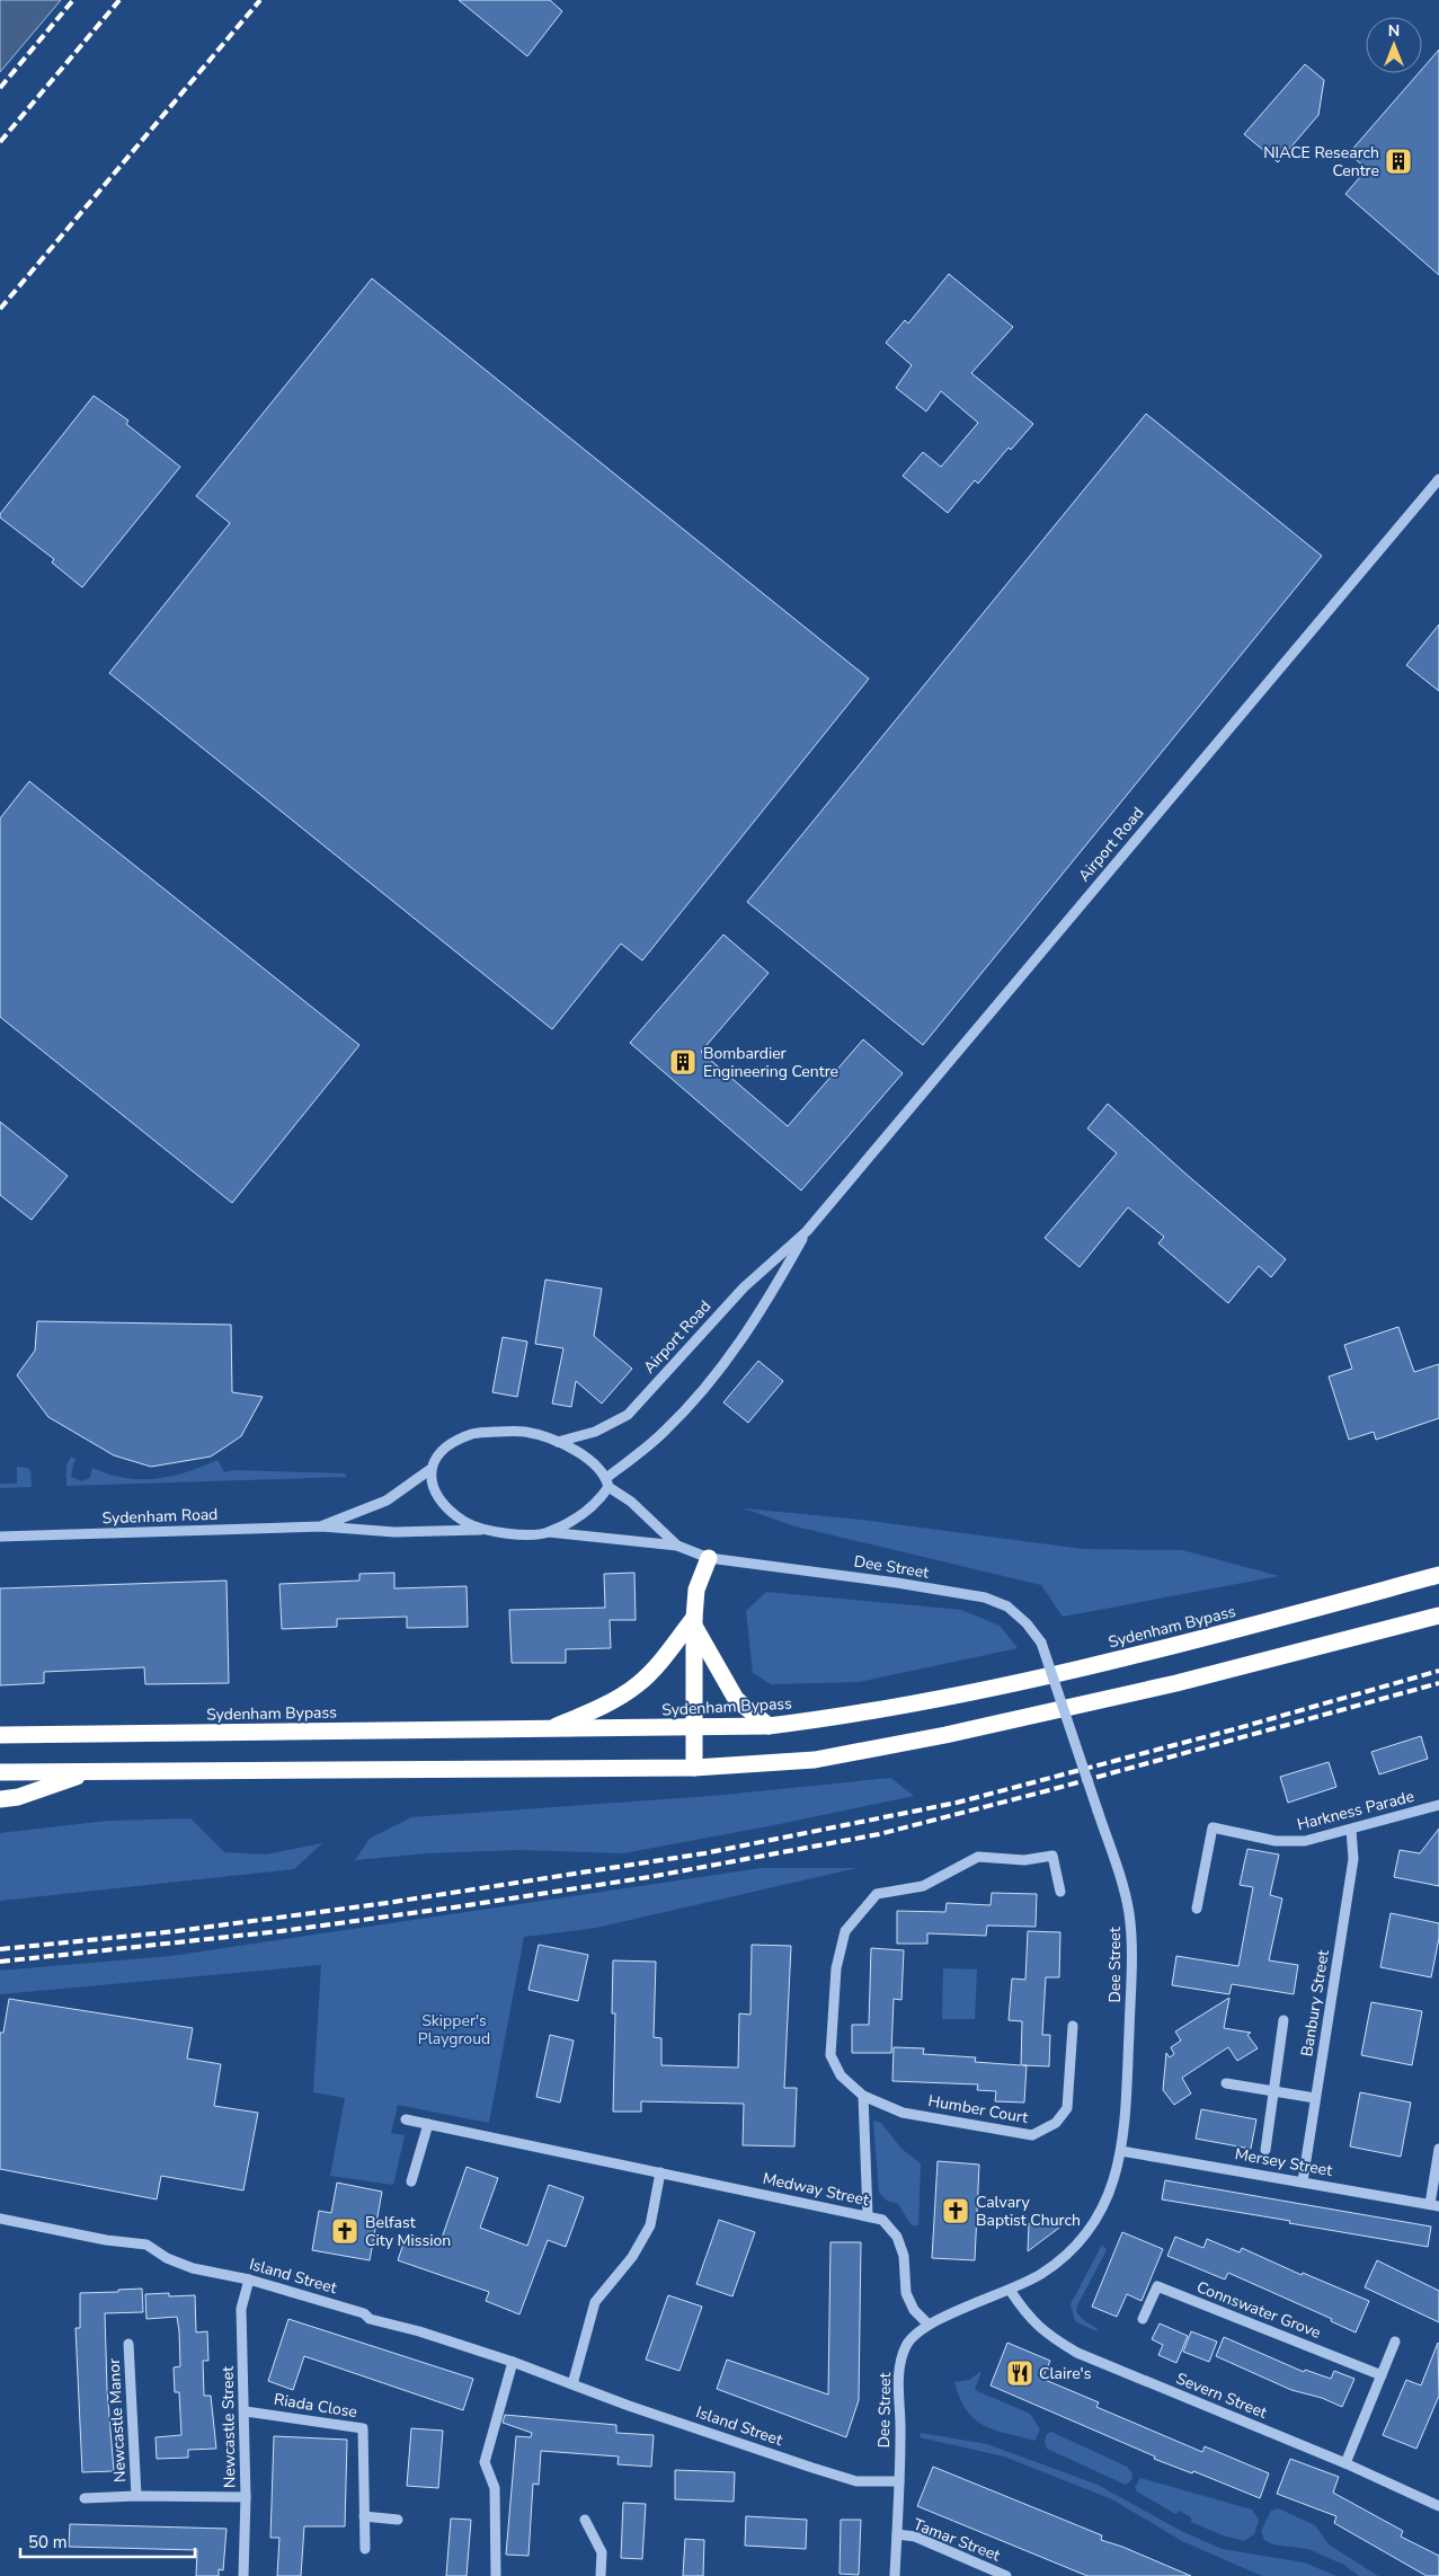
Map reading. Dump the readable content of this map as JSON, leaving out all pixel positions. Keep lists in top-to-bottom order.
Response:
{
  "streets": {
    "highway": ["Sydenham Bypass"],
    "street": [
      "Airport Road",
      "Sydenham Road",
      "Dee Street",
      "Harkness Parade",
      "Banbury Street",
      "Humber Court",
      "Mersey Street",
      "Medway Street",
      "Island Street",
      "Connswater Grove",
      "Severn Street",
      "Riada Close",
      "Newcastle Manor",
      "Newcastle Street",
      "Tamar Street"
    ]
  },
  "crossings": [
    ["Airport Road", "Sydenham Road"],
    ["Airport Road", "Dee Street"],
    ["Sydenham Road", "Dee Street"],
    ["Dee Street", "Mersey Street"],
    ["Dee Street", "Medway Street"],
    ["Dee Street", "Island Street"],
    ["Dee Street", "Severn Street"],
    ["Dee Street", "Tamar Street"],
    ["Harkness Parade", "Banbury Street"],
    ["Banbury Street", "Mersey Street"],
    ["Island Street", "Newcastle Street"],
    ["Riada Close", "Newcastle Street"],
    ["Newcastle Manor", "Newcastle Street"]
  ],
  "parks": ["Skipper's Playgroud"],
  "places": {
    "building": ["NIACE Research Centre", "Bombardier Engineering Centre"],
    "church": ["Calvary Baptist Church", "Belfast City Mission"],
    "restaurant": ["Claire's"]
  },
  "scale_bar": "50 m",
  "north": "top"
}
